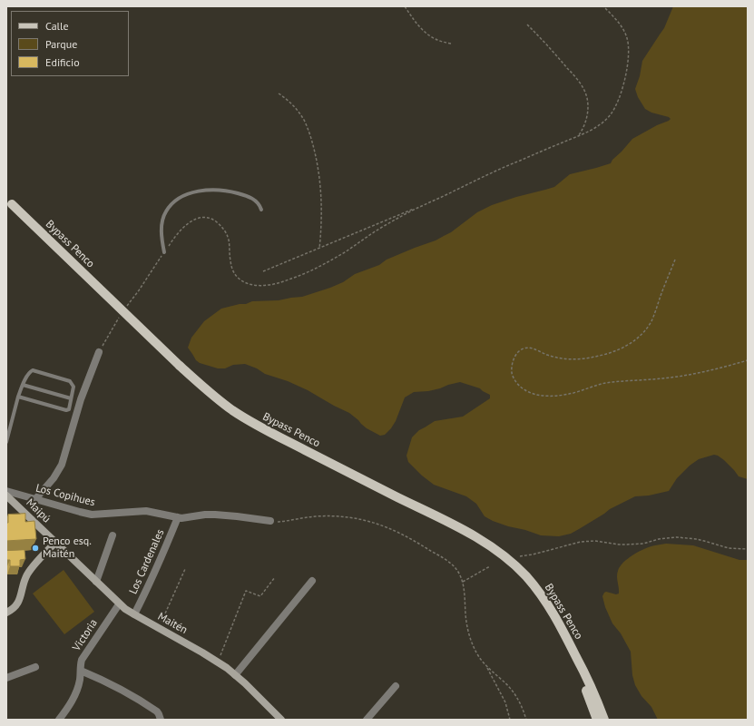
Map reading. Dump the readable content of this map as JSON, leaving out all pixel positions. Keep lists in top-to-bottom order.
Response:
{
  "streets": {
    "main road": ["Bypass Penco", "Maipú", "Maitén"],
    "street": ["Los Copihues", "Los Cardenales", "Victoria"]
  },
  "crossings": [
    ["Los Copihues", "Los Cardenales"],
    ["Maipú", "Maitén"],
    ["Los Cardenales", "Maitén"],
    ["Maitén", "Victoria"]
  ],
  "places": ["Penco esq. Maitén"],
  "legend": ["Calle", "Parque", "Edificio"]
}
